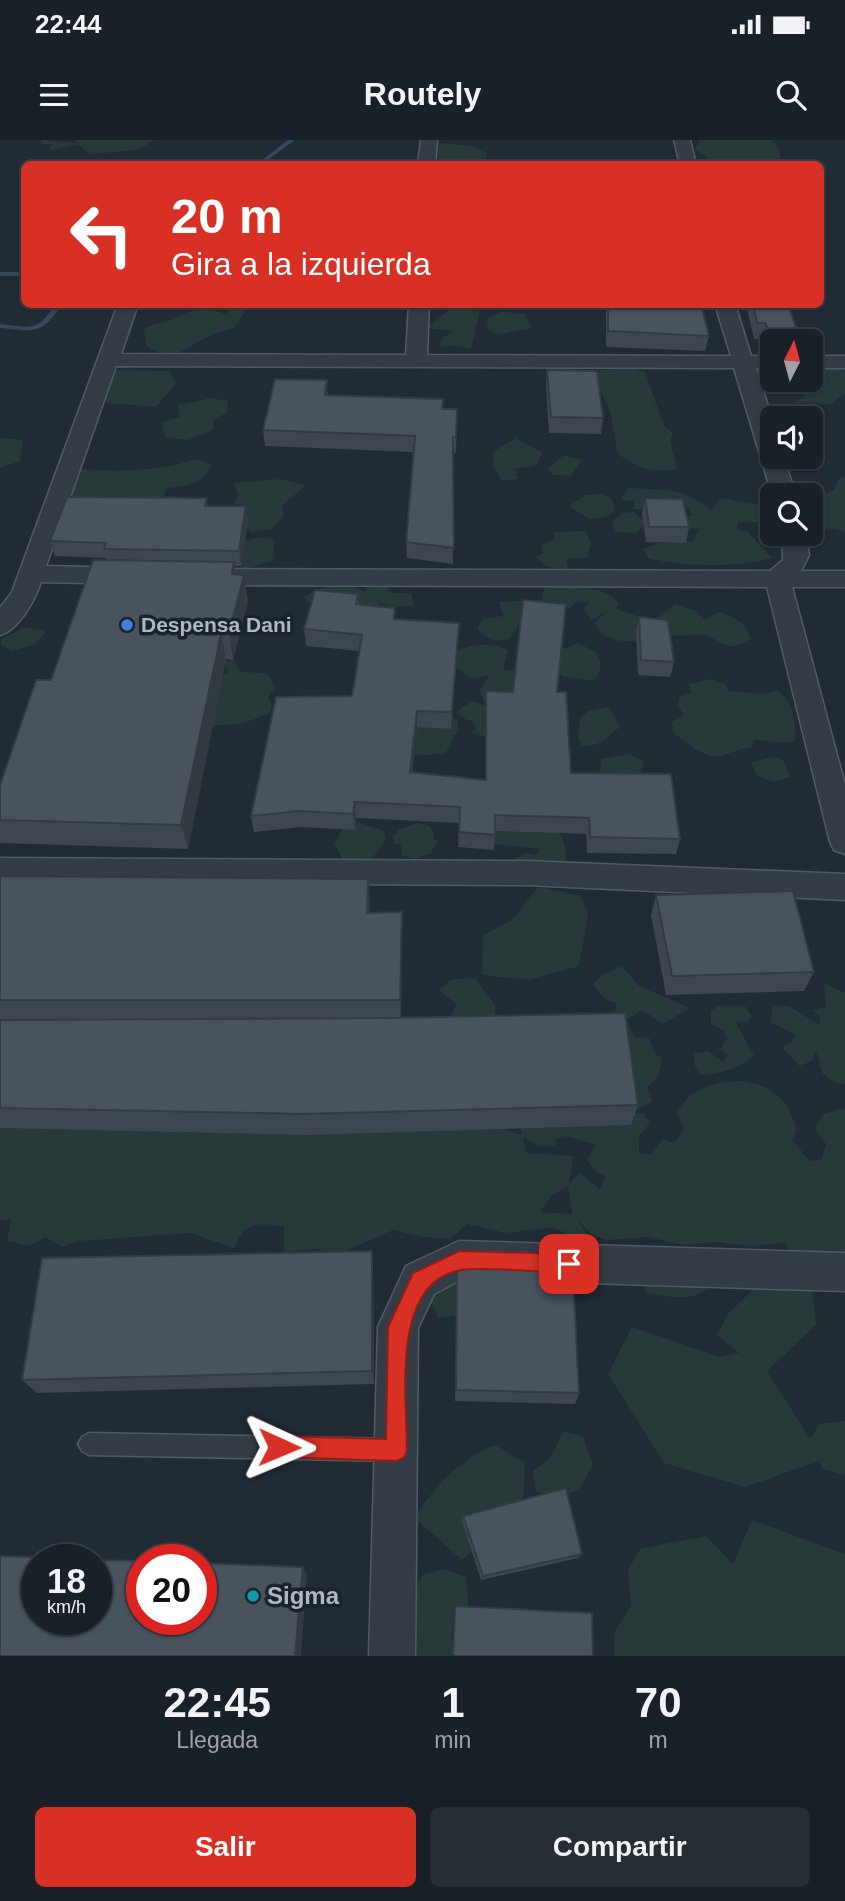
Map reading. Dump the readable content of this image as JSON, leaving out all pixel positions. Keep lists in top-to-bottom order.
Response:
{
  "places": ["Despensa Dani", "Sigma"],
  "north": "top",
  "page": {
    "status": "22:44",
    "header": "Routely",
    "turn": ["20 m", "Gira a la izquierda"],
    "speed": "18 km/h",
    "limit": "20",
    "eta": [
      "22:45",
      "Llegada",
      "1",
      "min",
      "70",
      "m"
    ],
    "buttons": ["Salir", "Compartir"]
  }
}
